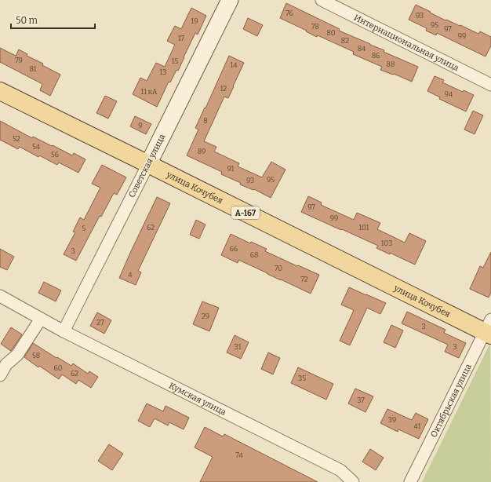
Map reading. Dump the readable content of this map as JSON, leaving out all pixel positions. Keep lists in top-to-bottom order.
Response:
{
  "streets": {
    "main road": ["улица Кочубея", "А-167"],
    "street": [
      "Интернациональная улица",
      "Советская улица",
      "Кумская улица",
      "Октябрьская улица"
    ]
  },
  "crossings": [
    ["Советская улица", "улица Кочубея"],
    ["Советская улица", "Кумская улица"],
    ["улица Кочубея", "Октябрьская улица"]
  ],
  "house_numbers": [
    "76",
    "93",
    "19",
    "95",
    "78",
    "97",
    "80",
    "99",
    "17",
    "82",
    "84",
    "86",
    "79",
    "15",
    "88",
    "14",
    "81",
    "13",
    "12",
    "11 кА",
    "94",
    "8",
    "9",
    "52",
    "54",
    "89",
    "56",
    "91",
    "95",
    "93",
    "97",
    "99",
    "62",
    "101",
    "5",
    "103",
    "66",
    "3",
    "68",
    "70",
    "4",
    "72",
    "29",
    "27",
    "3",
    "31",
    "3",
    "58",
    "60",
    "62",
    "35",
    "37",
    "39",
    "41",
    "74"
  ],
  "scale_bar": "50 m"
}
